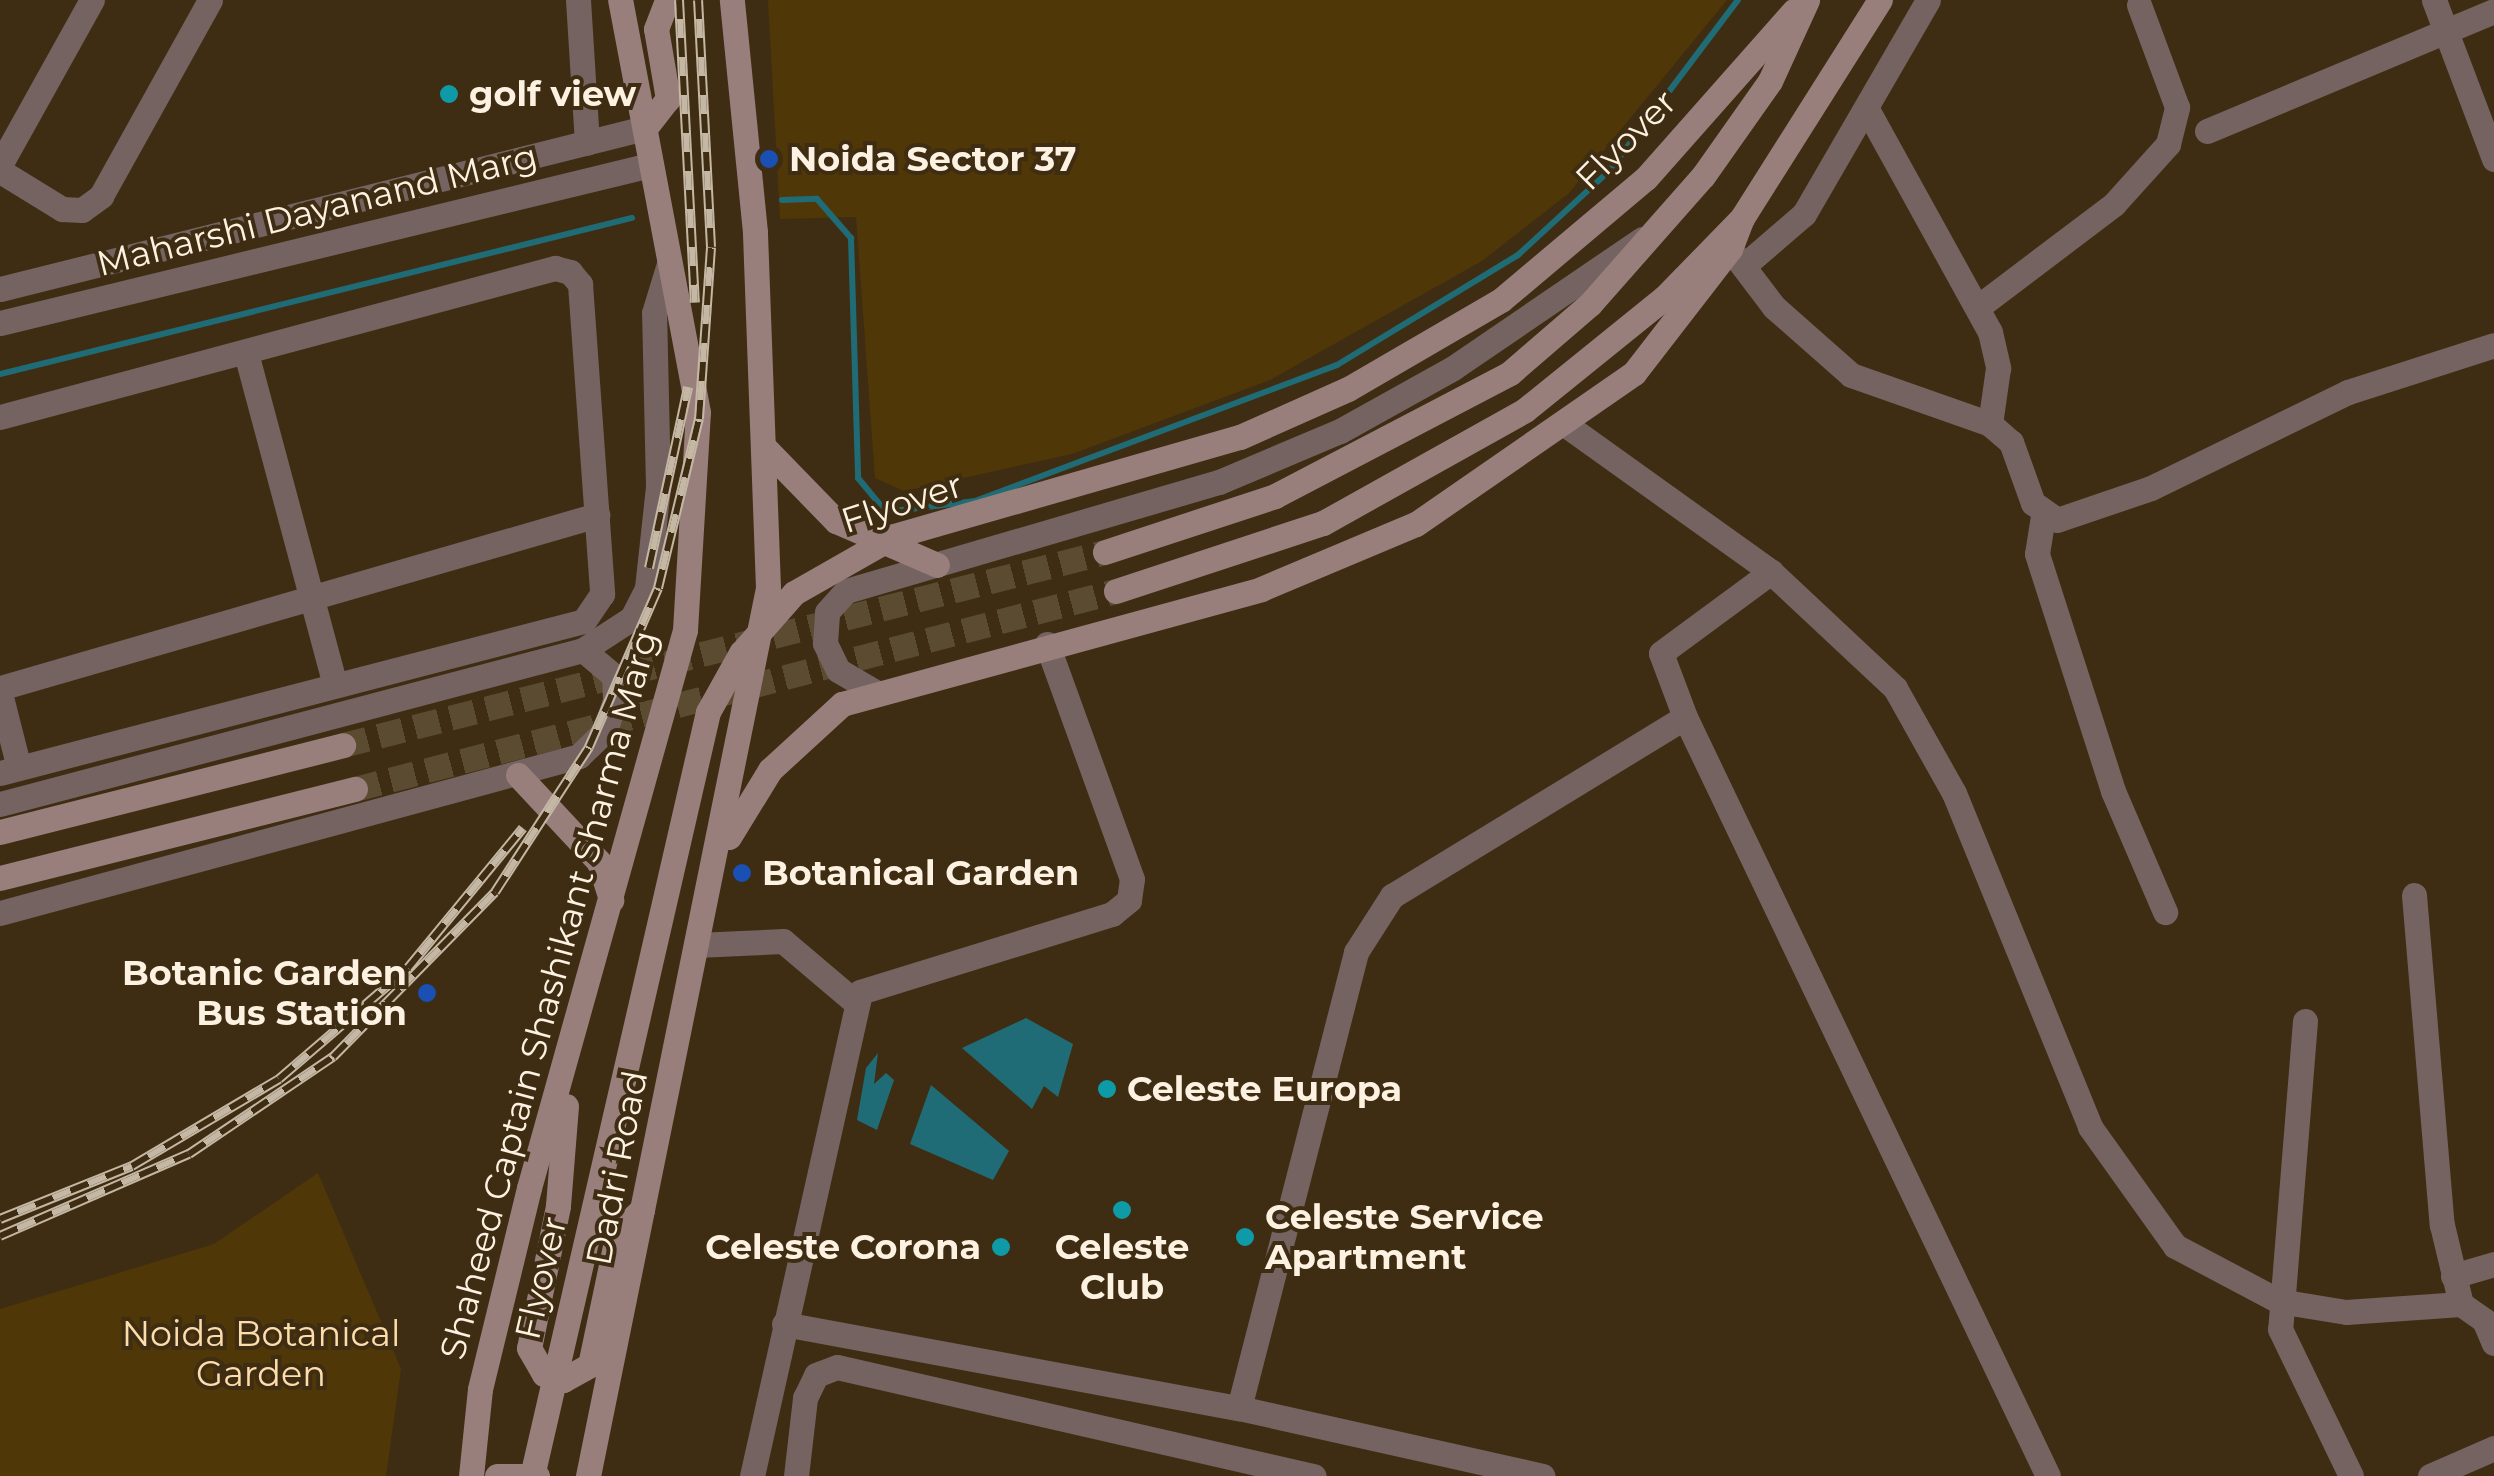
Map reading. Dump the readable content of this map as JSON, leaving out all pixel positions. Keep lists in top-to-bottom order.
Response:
{
  "streets": {
    "main road": ["Flyover", "Shaheed Captain Shashikant Sharma Marg", "Dadri Road"],
    "street": ["Maharshi Dayanand Marg"]
  },
  "crossings": [
    ["Maharshi Dayanand Marg", "Shaheed Captain Shashikant Sharma Marg"]
  ],
  "parks": ["Noida Botanical Garden"],
  "places": [
    "golf view",
    "Noida Sector 37",
    "Botanical Garden",
    "Botanic Garden Bus Station",
    "Celeste Europa",
    "Celeste Club",
    "Celeste Service Apartment",
    "Celeste Corona"
  ]
}
